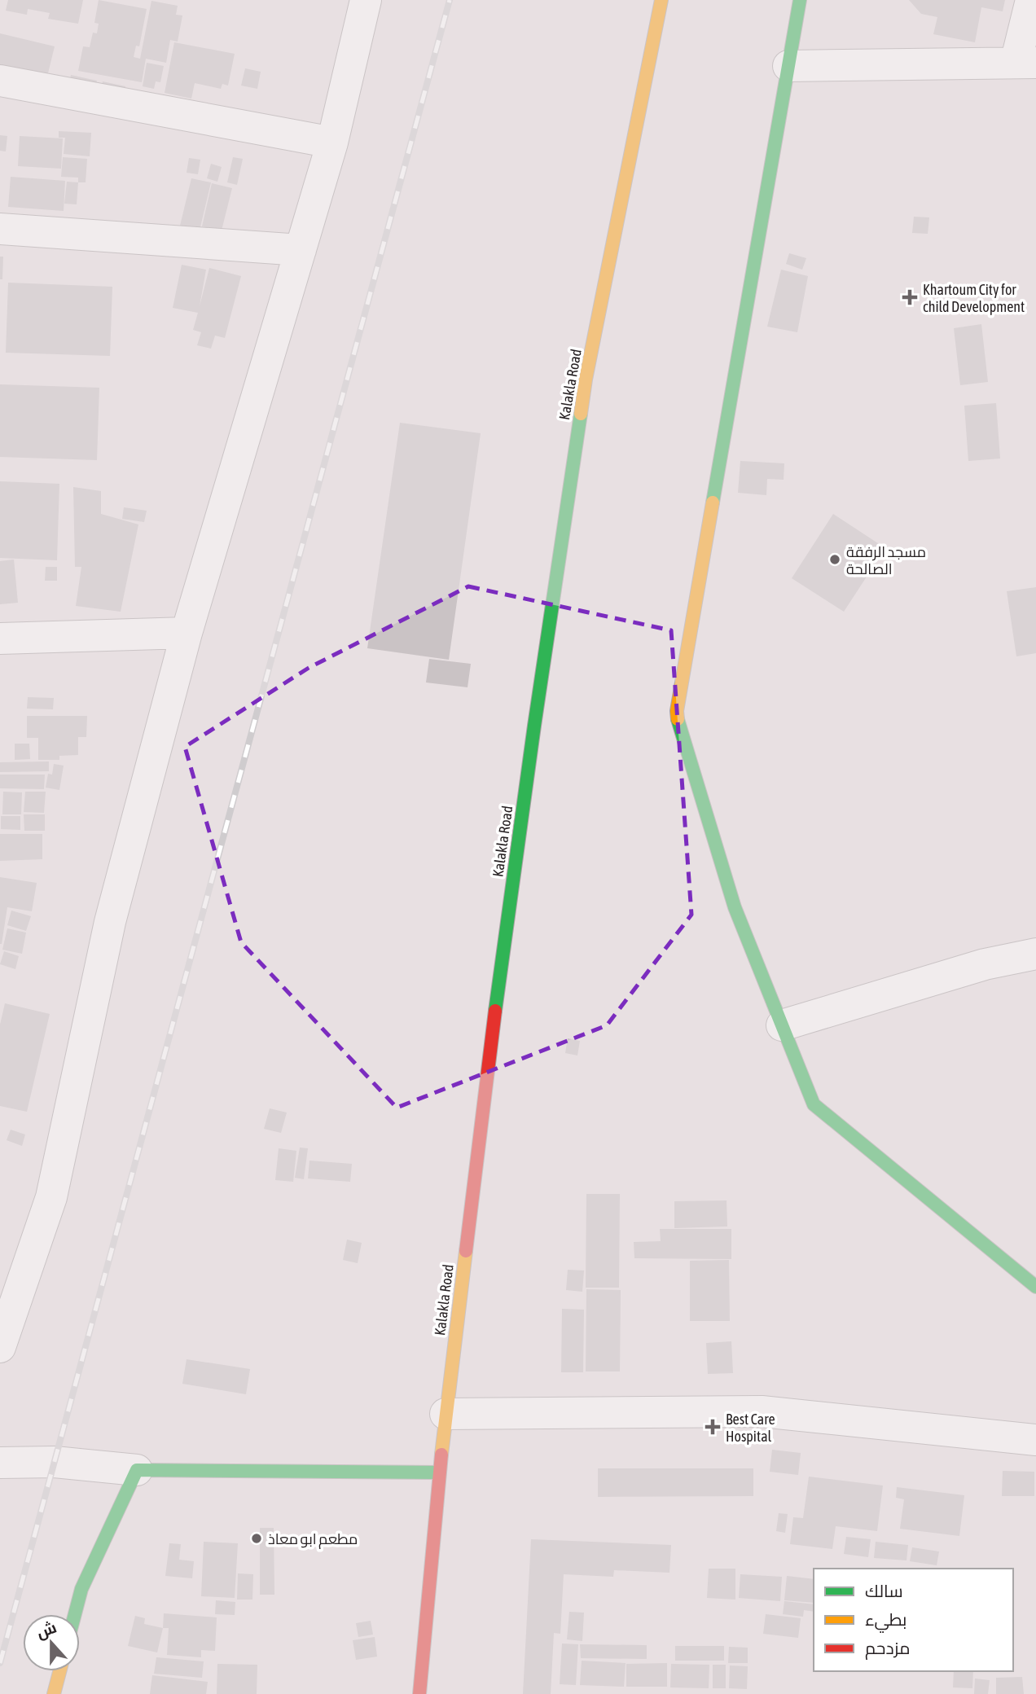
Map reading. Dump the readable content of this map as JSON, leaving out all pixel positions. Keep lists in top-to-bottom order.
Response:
{
  "streets": {
    "street": ["Kalakla Road"]
  },
  "places": {
    "health": ["Khartoum City for child Development", "Best Care Hospital"],
    "other": ["مسجد الرفقة الصالحة", "مطعم ابو معاذ"]
  },
  "legend": ["سالك", "بطيء", "مزدحم"],
  "north": "top"
}
